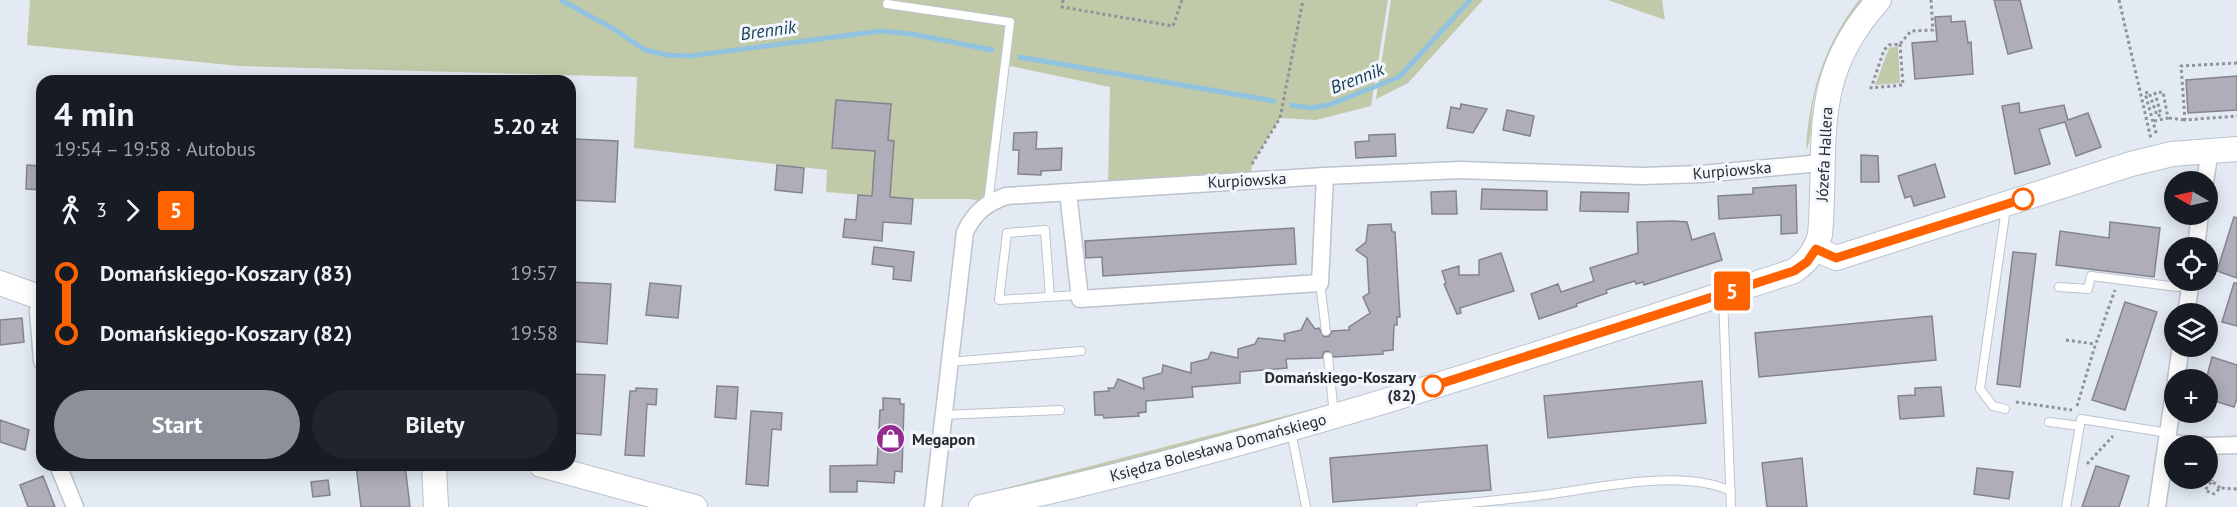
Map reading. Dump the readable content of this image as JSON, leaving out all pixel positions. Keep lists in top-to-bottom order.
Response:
{
  "streets": {
    "main road": ["Józefa Hallera", "Księdza Bolesława Domańskiego"],
    "street": ["Kurpiowska"]
  },
  "crossings": [
    ["Józefa Hallera", "Kurpiowska"],
    ["Józefa Hallera", "Księdza Bolesława Domańskiego"]
  ],
  "water": ["Brennik"],
  "places": {
    "other": ["Domańskiego-Koszary (82)"],
    "shop": ["Megapon"]
  },
  "lines": ["bus line 5"],
  "north": "left",
  "page": {
    "on_map": "5",
    "heading": ["4 min", "19:54 – 19:58 · Autobus", "5.20 zł"],
    "map_buttons": ["+", "−"],
    "legs": ["3", "5"],
    "list": [
      {
        "name": "Domańskiego-Koszary (83)",
        "value": "19:57"
      },
      {
        "name": "Domańskiego-Koszary (82)",
        "value": "19:58"
      }
    ],
    "buttons": ["Start", "Bilety"]
  }
}
